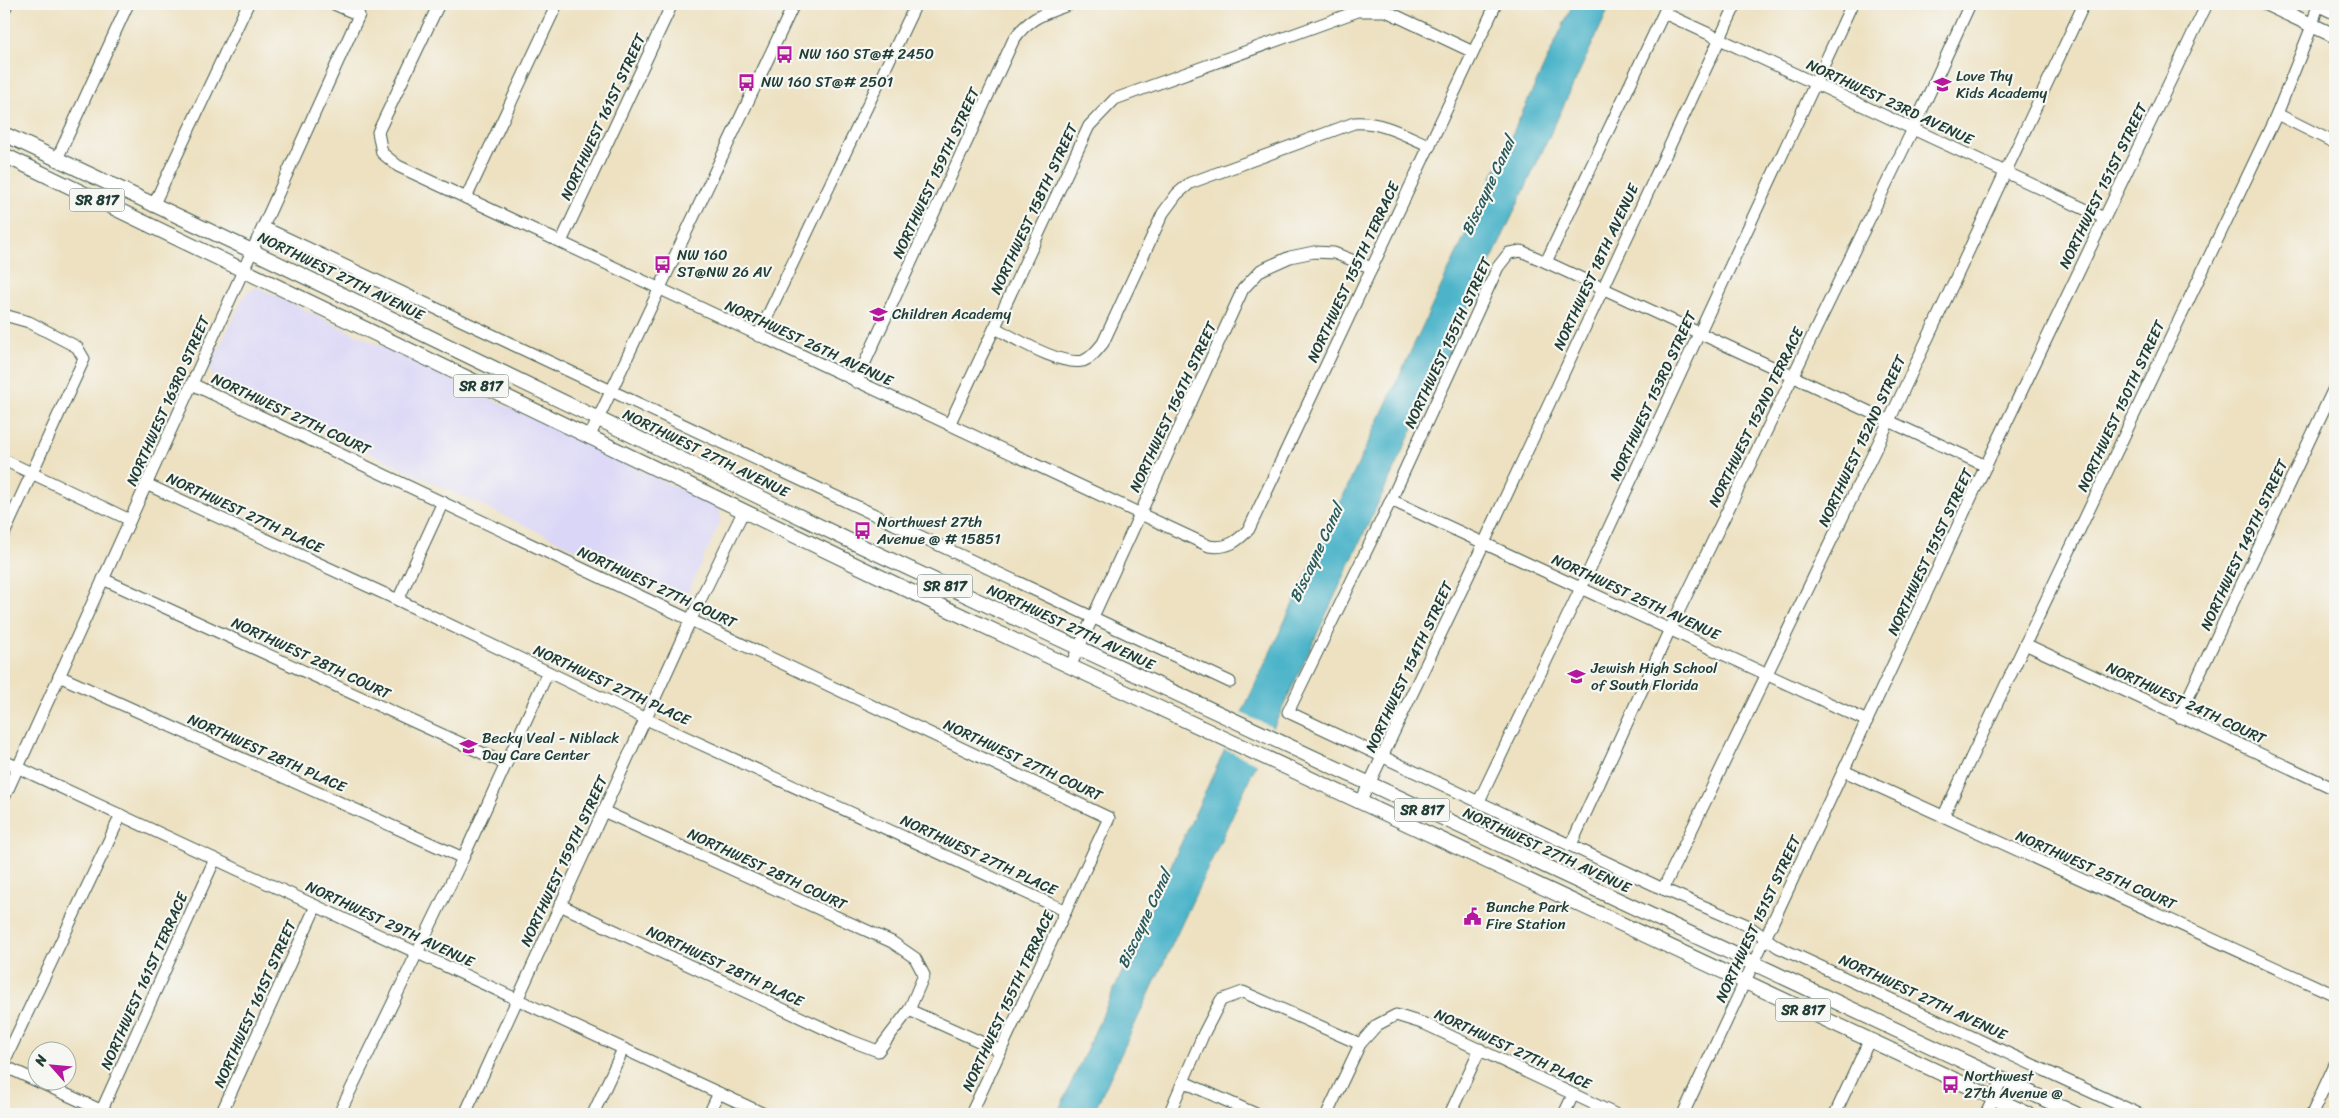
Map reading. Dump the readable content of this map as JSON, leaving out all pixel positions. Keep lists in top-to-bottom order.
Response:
{
  "streets": {
    "main road": ["SR 817", "NORTHWEST 27TH AVENUE"],
    "street": [
      "NORTHWEST 23RD AVENUE",
      "NORTHWEST 161ST STREET",
      "NORTHWEST 159TH STREET",
      "NORTHWEST 151ST STREET",
      "NORTHWEST 158TH STREET",
      "NORTHWEST 18TH AVENUE",
      "NORTHWEST 155TH TERRACE",
      "NORTHWEST 26TH AVENUE",
      "NORTHWEST 155TH STREET",
      "NORTHWEST 153RD STREET",
      "NORTHWEST 163RD STREET",
      "NORTHWEST 150TH STREET",
      "NORTHWEST 156TH STREET",
      "NORTHWEST 27TH COURT",
      "NORTHWEST 152ND TERRACE",
      "NORTHWEST 152ND STREET",
      "NORTHWEST 27TH PLACE",
      "NORTHWEST 149TH STREET",
      "NORTHWEST 25TH AVENUE",
      "NORTHWEST 28TH COURT",
      "NORTHWEST 154TH STREET",
      "NORTHWEST 24TH COURT",
      "NORTHWEST 28TH PLACE",
      "NORTHWEST 25TH COURT",
      "NORTHWEST 29TH AVENUE",
      "NORTHWEST 161ST TERRACE"
    ]
  },
  "crossings": [
    ["NORTHWEST 23RD AVENUE", "NORTHWEST 151ST STREET"],
    ["NORTHWEST 23RD AVENUE", "NORTHWEST 18TH AVENUE"],
    ["NORTHWEST 23RD AVENUE", "NORTHWEST 153RD STREET"],
    ["NORTHWEST 23RD AVENUE", "NORTHWEST 152ND TERRACE"],
    ["NORTHWEST 23RD AVENUE", "NORTHWEST 152ND STREET"],
    ["NORTHWEST 161ST STREET", "NORTHWEST 26TH AVENUE"],
    ["NORTHWEST 161ST STREET", "NORTHWEST 29TH AVENUE"],
    ["NORTHWEST 159TH STREET", "SR 817"],
    ["NORTHWEST 159TH STREET", "NORTHWEST 26TH AVENUE"],
    ["NORTHWEST 159TH STREET", "NORTHWEST 27TH COURT"],
    ["NORTHWEST 159TH STREET", "NORTHWEST 27TH PLACE"],
    ["NORTHWEST 159TH STREET", "NORTHWEST 28TH COURT"],
    ["NORTHWEST 159TH STREET", "NORTHWEST 28TH PLACE"],
    ["NORTHWEST 159TH STREET", "NORTHWEST 29TH AVENUE"],
    ["NORTHWEST 151ST STREET", "SR 817"],
    ["NORTHWEST 151ST STREET", "NORTHWEST 27TH AVENUE"],
    ["NORTHWEST 151ST STREET", "NORTHWEST 155TH STREET"],
    ["NORTHWEST 151ST STREET", "NORTHWEST 25TH AVENUE"],
    ["NORTHWEST 151ST STREET", "NORTHWEST 25TH COURT"],
    ["SR 817", "NORTHWEST 163RD STREET"],
    ["SR 817", "NORTHWEST 156TH STREET"],
    ["SR 817", "NORTHWEST 154TH STREET"],
    ["NORTHWEST 158TH STREET", "NORTHWEST 155TH TERRACE"],
    ["NORTHWEST 158TH STREET", "NORTHWEST 26TH AVENUE"],
    ["NORTHWEST 18TH AVENUE", "NORTHWEST 155TH STREET"],
    ["NORTHWEST 18TH AVENUE", "NORTHWEST 25TH AVENUE"],
    ["NORTHWEST 18TH AVENUE", "NORTHWEST 154TH STREET"],
    ["NORTHWEST 155TH TERRACE", "NORTHWEST 26TH AVENUE"],
    ["NORTHWEST 155TH TERRACE", "NORTHWEST 156TH STREET"],
    ["NORTHWEST 155TH TERRACE", "NORTHWEST 27TH COURT"],
    ["NORTHWEST 155TH TERRACE", "NORTHWEST 27TH PLACE"],
    ["NORTHWEST 27TH AVENUE", "NORTHWEST 155TH STREET"],
    ["NORTHWEST 27TH AVENUE", "NORTHWEST 153RD STREET"],
    ["NORTHWEST 27TH AVENUE", "NORTHWEST 163RD STREET"],
    ["NORTHWEST 27TH AVENUE", "NORTHWEST 156TH STREET"],
    ["NORTHWEST 27TH AVENUE", "NORTHWEST 152ND TERRACE"],
    ["NORTHWEST 27TH AVENUE", "NORTHWEST 152ND STREET"],
    ["NORTHWEST 27TH AVENUE", "NORTHWEST 154TH STREET"],
    ["NORTHWEST 26TH AVENUE", "NORTHWEST 156TH STREET"],
    ["NORTHWEST 155TH STREET", "NORTHWEST 153RD STREET"],
    ["NORTHWEST 155TH STREET", "NORTHWEST 152ND TERRACE"],
    ["NORTHWEST 155TH STREET", "NORTHWEST 152ND STREET"],
    ["NORTHWEST 155TH STREET", "NORTHWEST 25TH AVENUE"],
    ["NORTHWEST 153RD STREET", "NORTHWEST 25TH AVENUE"],
    ["NORTHWEST 163RD STREET", "NORTHWEST 27TH COURT"],
    ["NORTHWEST 163RD STREET", "NORTHWEST 27TH PLACE"],
    ["NORTHWEST 163RD STREET", "NORTHWEST 28TH COURT"],
    ["NORTHWEST 163RD STREET", "NORTHWEST 28TH PLACE"],
    ["NORTHWEST 163RD STREET", "NORTHWEST 29TH AVENUE"],
    ["NORTHWEST 150TH STREET", "NORTHWEST 24TH COURT"],
    ["NORTHWEST 150TH STREET", "NORTHWEST 25TH COURT"],
    ["NORTHWEST 152ND TERRACE", "NORTHWEST 25TH AVENUE"],
    ["NORTHWEST 152ND STREET", "NORTHWEST 25TH AVENUE"],
    ["NORTHWEST 149TH STREET", "NORTHWEST 24TH COURT"],
    ["NORTHWEST 25TH AVENUE", "NORTHWEST 154TH STREET"],
    ["NORTHWEST 28TH COURT", "NORTHWEST 28TH PLACE"],
    ["NORTHWEST 29TH AVENUE", "NORTHWEST 161ST TERRACE"]
  ],
  "water": ["Biscayne Canal"],
  "places": {
    "bus stop": [
      "NW 160 ST@# 2450",
      "NW 160 ST@# 2501",
      "NW 160 ST@NW 26 AV",
      "Northwest 27th Avenue @ # 15851",
      "Northwest 27th Avenue @"
    ],
    "school or university": [
      "Love Thy Kids Academy",
      "Children Academy",
      "Jewish High School of South Florida",
      "Becky Veal - Niblack Day Care Center"
    ],
    "public building": ["Bunche Park Fire Station"]
  },
  "north": "top left"
}
